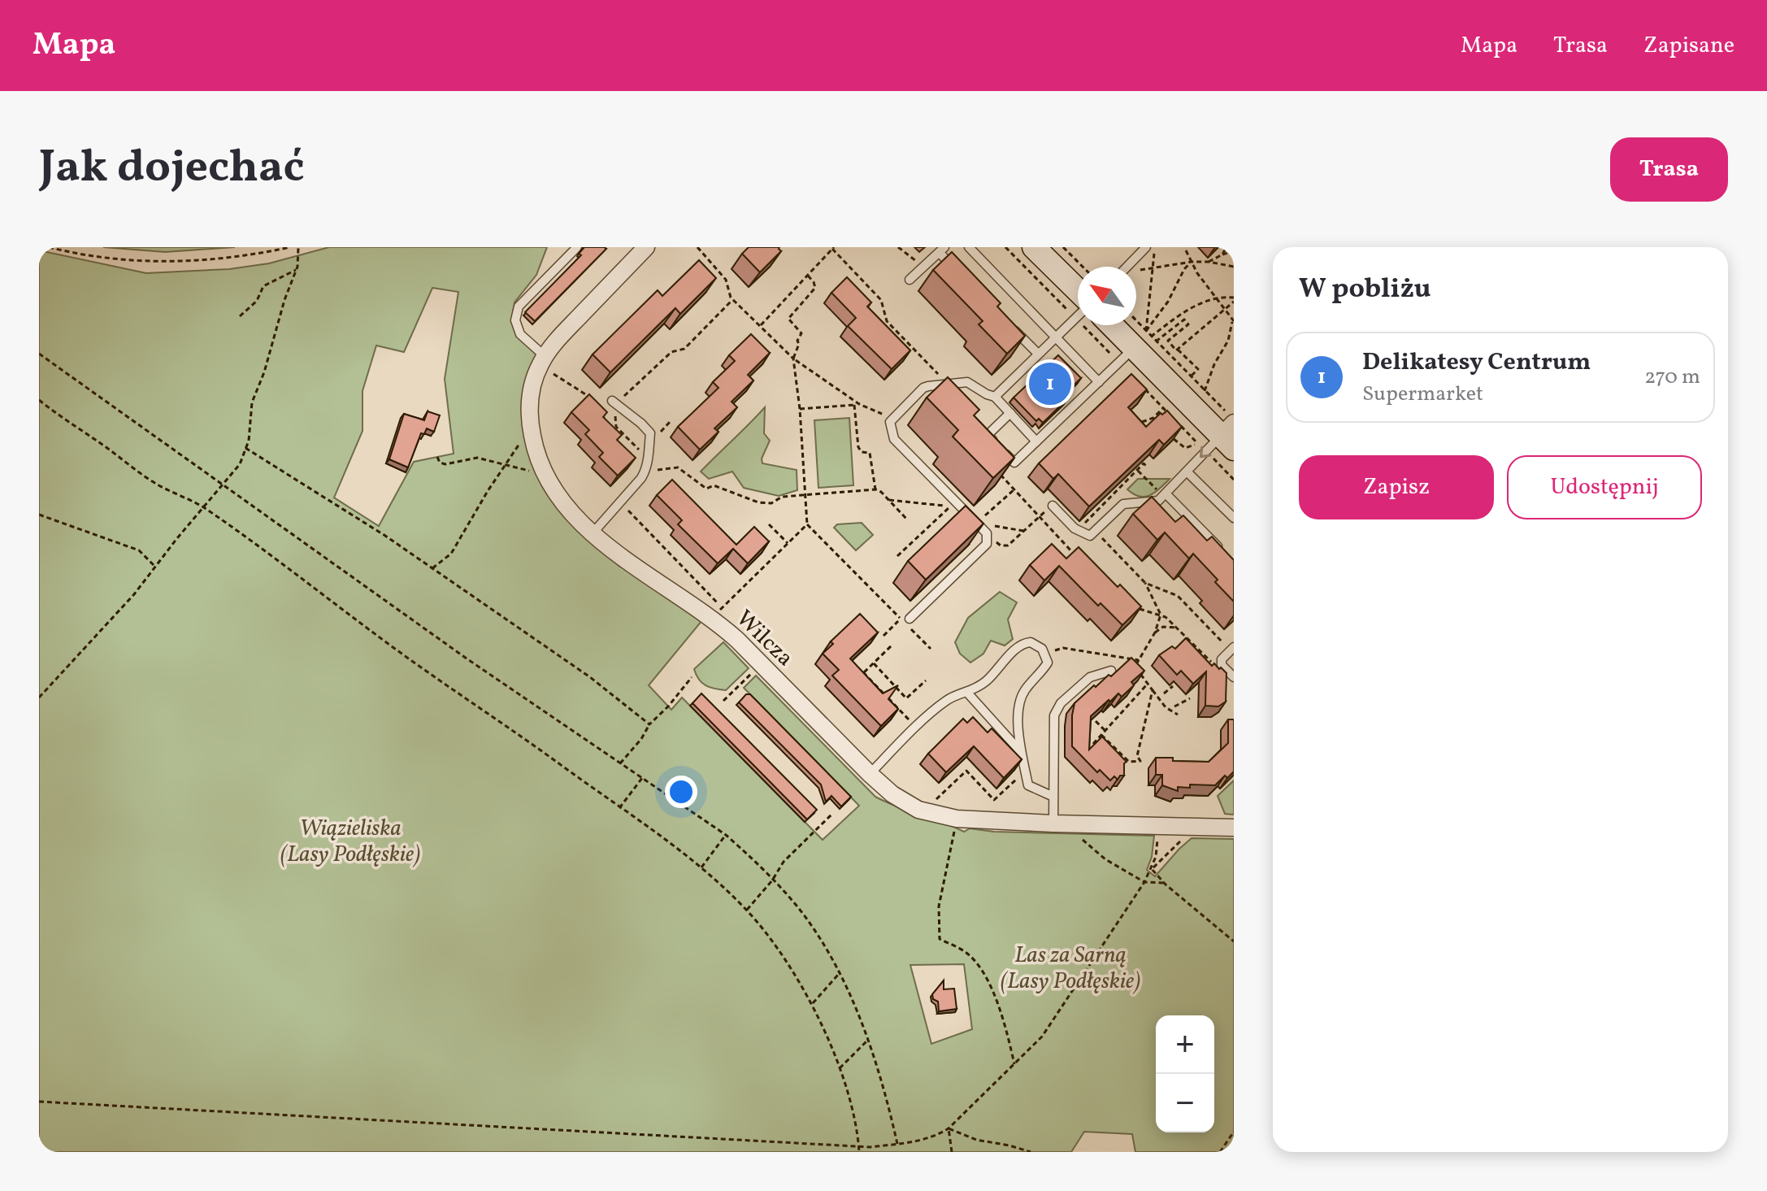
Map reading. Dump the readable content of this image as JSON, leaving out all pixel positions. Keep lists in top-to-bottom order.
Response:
{
  "streets": {
    "street": ["Wilcza"]
  },
  "parks": ["Wiązieliska (Lasy Podłęskie)", "Las za Sarną (Lasy Podłęskie)"],
  "north": "top left",
  "page": {
    "header": "Mapa",
    "nav": ["Mapa", "Trasa", "Zapisane"],
    "title": "Jak dojechać",
    "buttons": [
      "Trasa",
      ["Zapisz", "Udostępnij"]
    ],
    "heading": "W pobliżu",
    "list": [
      {
        "mark": "1",
        "name": "Delikatesy Centrum",
        "note": "Supermarket",
        "value": "270 m"
      }
    ],
    "pins": "1",
    "map_buttons": ["+", "−"]
  }
}
